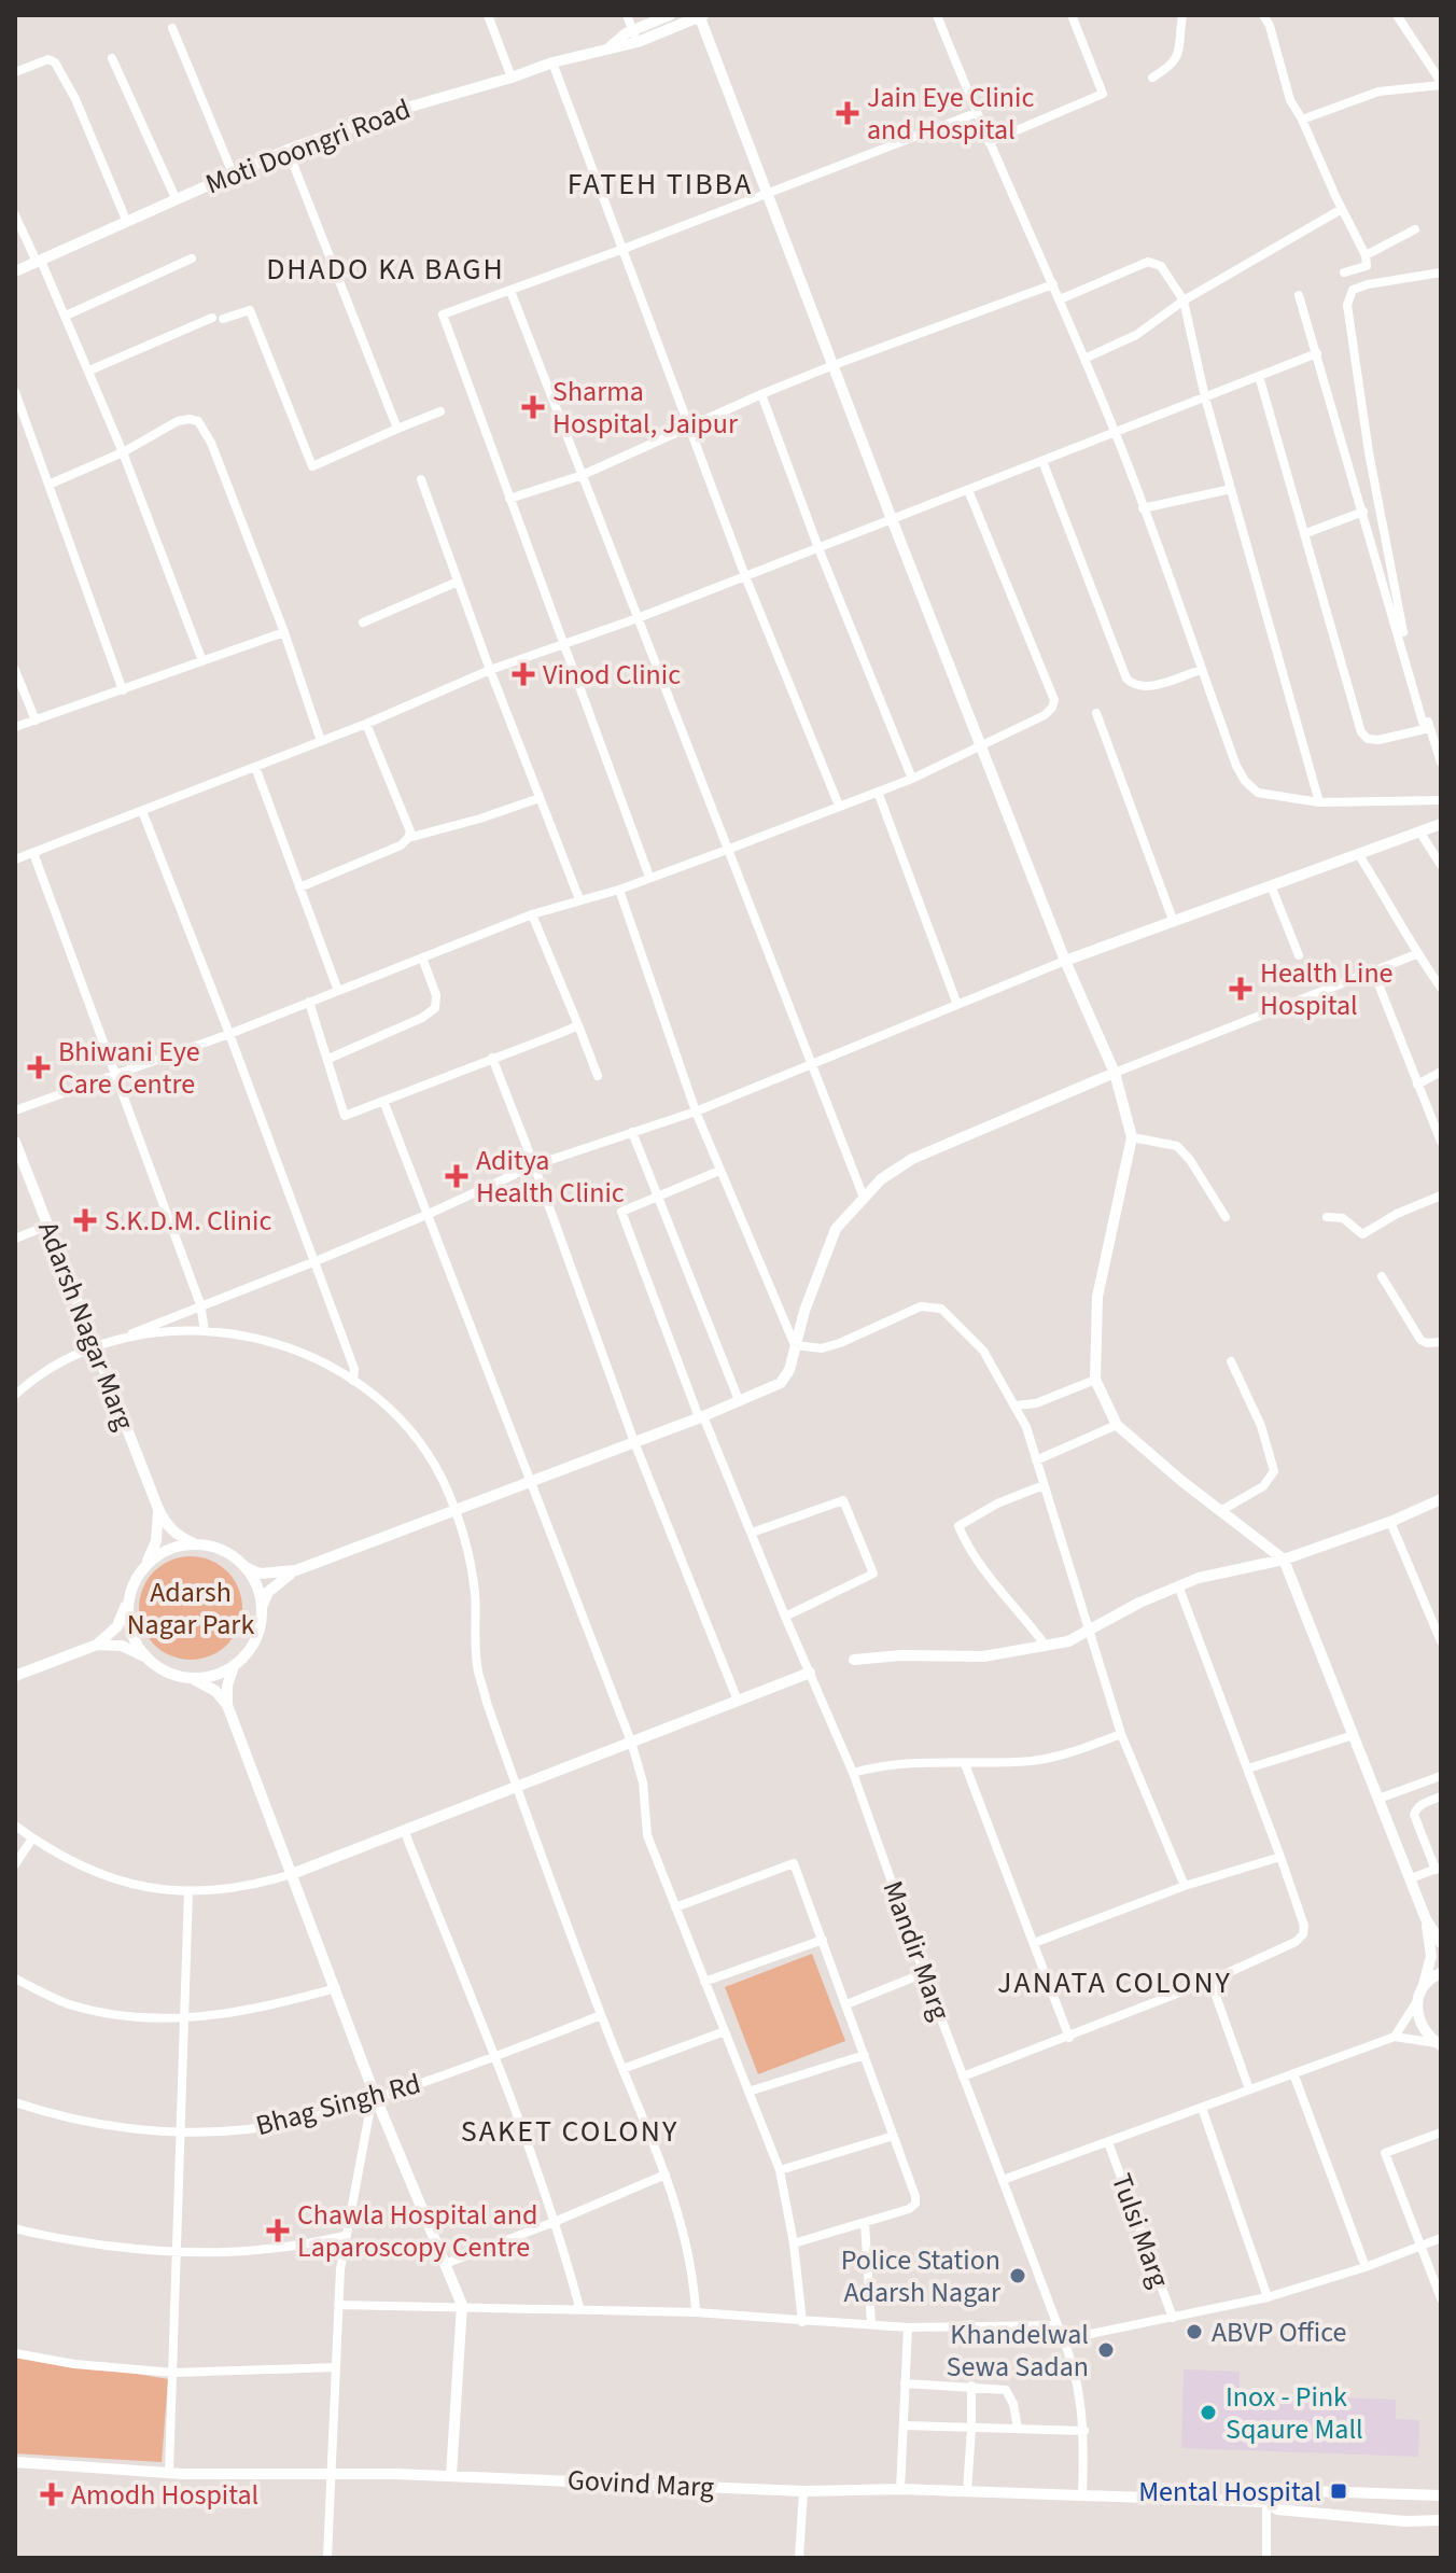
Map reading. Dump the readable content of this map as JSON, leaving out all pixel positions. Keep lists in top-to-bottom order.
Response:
{
  "streets": {
    "street": [
      "Moti Doongri Road",
      "Adarsh Nagar Marg",
      "Mandir Marg",
      "Bhag Singh Rd",
      "Tulsi Marg",
      "Govind Marg"
    ]
  },
  "crossings": [
    ["Mandir Marg", "Govind Marg"]
  ],
  "districts": [
    "FATEH TIBBA",
    "DHADO KA BAGH",
    "JANATA COLONY",
    "SAKET COLONY"
  ],
  "parks": ["Adarsh Nagar Park"],
  "places": {
    "health": [
      "Jain Eye Clinic and Hospital",
      "Sharma Hospital, Jaipur",
      "Vinod Clinic",
      "Health Line Hospital",
      "Bhiwani Eye Care Centre",
      "Aditya Health Clinic",
      "S.K.D.M. Clinic",
      "Chawla Hospital and Laparoscopy Centre",
      "Amodh Hospital"
    ],
    "other": [
      "Police Station Adarsh Nagar",
      "ABVP Office",
      "Khandelwal Sewa Sadan",
      "Inox - Pink Sqaure Mall"
    ],
    "transit": ["Mental Hospital"]
  }
}
